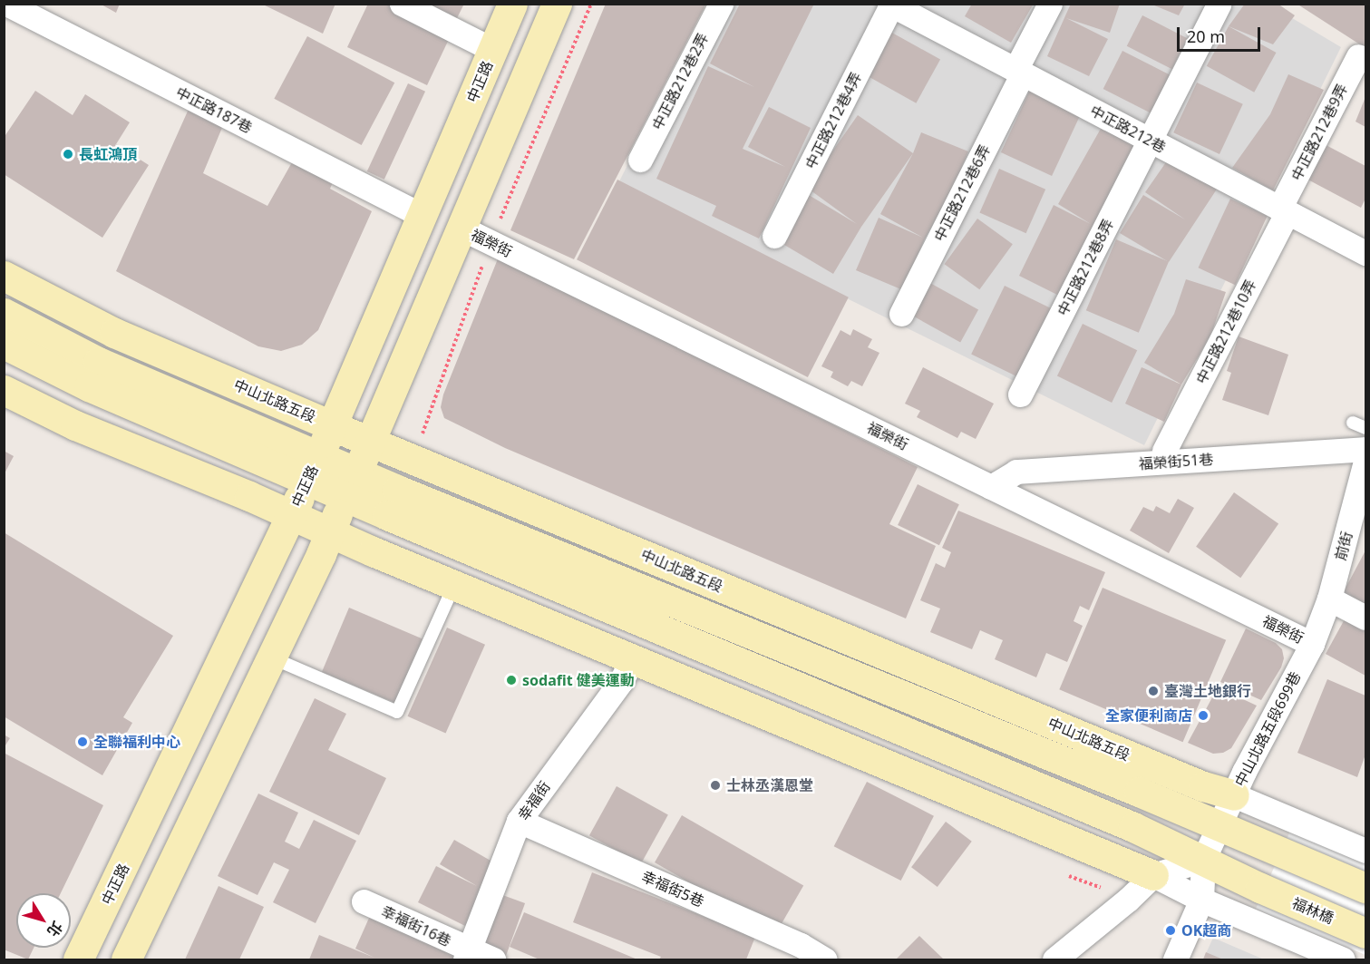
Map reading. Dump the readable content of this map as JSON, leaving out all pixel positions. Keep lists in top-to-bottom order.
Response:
{
  "streets": {
    "main road": ["中正路", "中山北路五段", "福林橋"],
    "street": [
      "中正路212巷2弄",
      "中正路187巷",
      "中正路212巷4弄",
      "中正路212巷",
      "中正路212巷9弄",
      "中正路212巷6弄",
      "福榮街",
      "中正路212巷8弄",
      "中正路212巷10弄",
      "福榮街51巷",
      "前街",
      "中山北路五段699巷",
      "幸福街",
      "幸福街5巷",
      "幸福街16巷"
    ]
  },
  "crossings": [
    ["中正路", "中正路187巷"],
    ["中正路", "中山北路五段"],
    ["中正路212巷4弄", "中正路212巷"],
    ["中正路212巷", "中正路212巷9弄"],
    ["中正路212巷", "中正路212巷6弄"],
    ["中正路212巷", "中正路212巷8弄"],
    ["中正路212巷", "中正路212巷10弄"],
    ["中正路212巷9弄", "中正路212巷10弄"],
    ["福榮街", "福榮街51巷"],
    ["福榮街", "中山北路五段699巷"],
    ["中山北路五段", "中山北路五段699巷"],
    ["中山北路五段", "福林橋"],
    ["前街", "中山北路五段699巷"],
    ["幸福街", "幸福街5巷"],
    ["幸福街", "幸福街16巷"]
  ],
  "places": [
    "長虹鴻頂",
    "sodafit 健美運動",
    "臺灣土地銀行",
    "全家便利商店",
    "全聯福利中心",
    "士林丞漢恩堂",
    "OK超商"
  ],
  "scale_bar": "20 m",
  "north": "bottom right"
}
